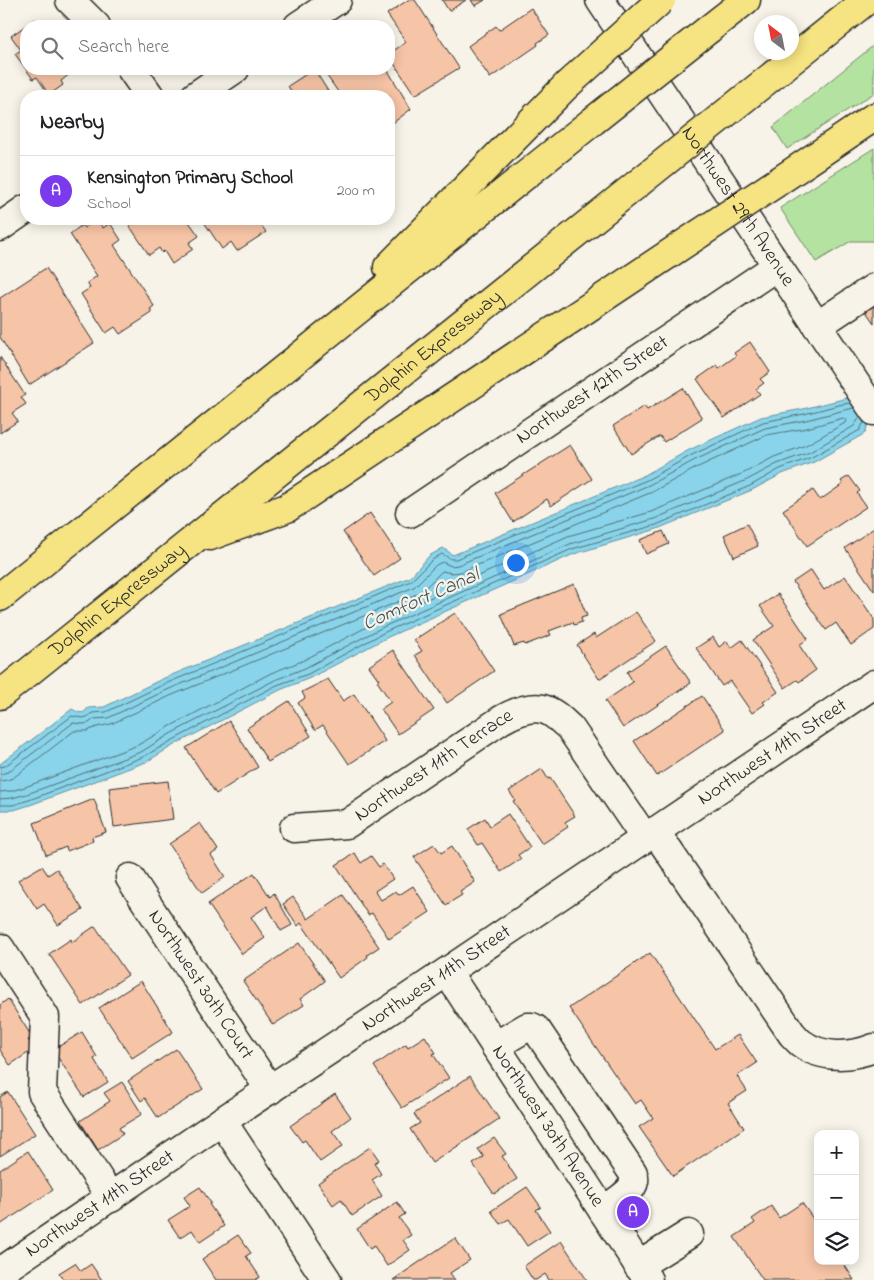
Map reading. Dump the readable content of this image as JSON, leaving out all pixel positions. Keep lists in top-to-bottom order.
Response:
{
  "streets": {
    "highway": ["Dolphin Expressway"],
    "street": [
      "Northwest 29th Avenue",
      "Northwest 12th Street",
      "Northwest 11th Street",
      "Northwest 11th Terrace",
      "Northwest 30th Court",
      "Northwest 30th Avenue"
    ]
  },
  "crossings": [
    ["Northwest 29th Avenue", "Northwest 12th Street"],
    ["Northwest 11th Street", "Northwest 11th Terrace"],
    ["Northwest 11th Street", "Northwest 30th Court"],
    ["Northwest 11th Street", "Northwest 30th Avenue"]
  ],
  "water": ["Comfort Canal"],
  "north": "top left",
  "page": {
    "search": "Search here",
    "heading": "Nearby",
    "list": [
      {
        "mark": "A",
        "name": "Kensington Primary School",
        "note": "School",
        "value": "200 m"
      }
    ],
    "map_buttons": ["+", "−"],
    "pins": "A"
  }
}
